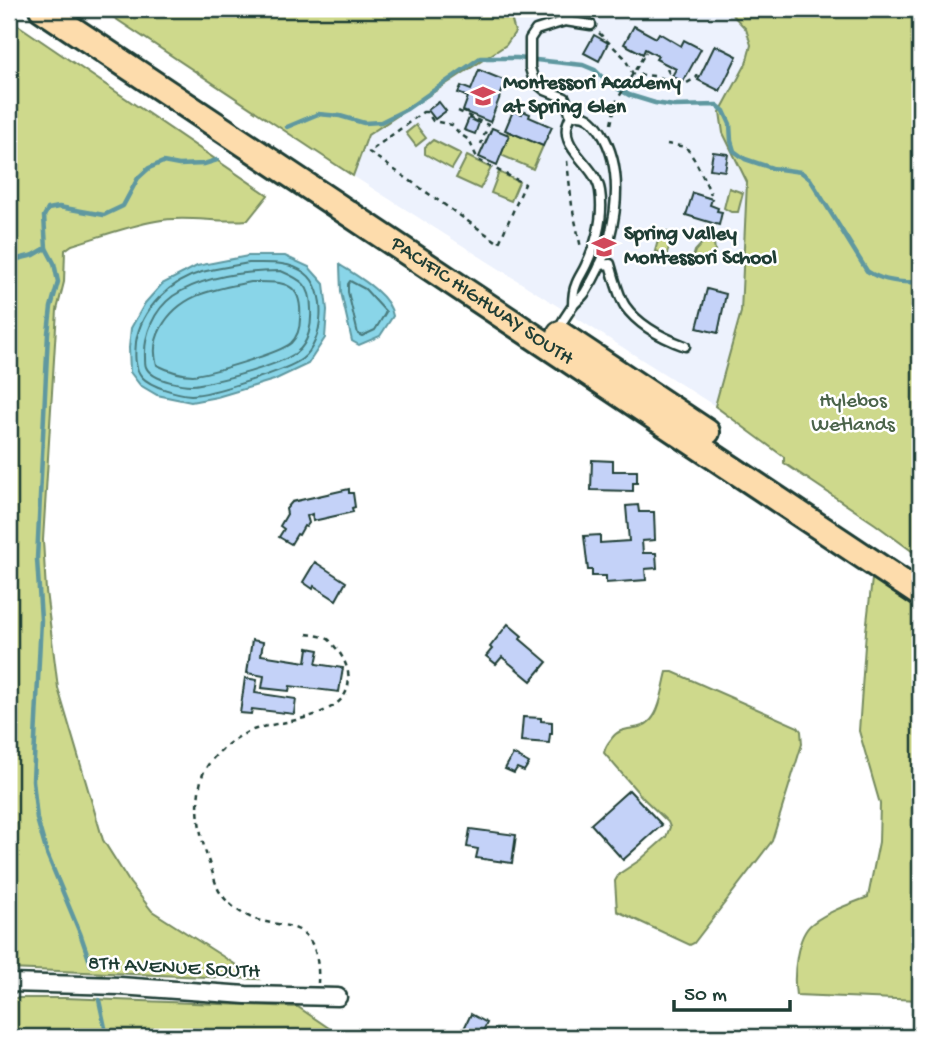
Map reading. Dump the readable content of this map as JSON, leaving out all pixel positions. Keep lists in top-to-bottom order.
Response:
{
  "streets": {
    "main road": ["PACIFIC HIGHWAY SOUTH"],
    "street": ["8TH AVENUE SOUTH"]
  },
  "parks": ["Hylebos Wetlands"],
  "places": {
    "school or university": ["Montessori Academy at Spring Glen", "Spring Valley Montessori School"]
  },
  "scale_bar": "50 m"
}
